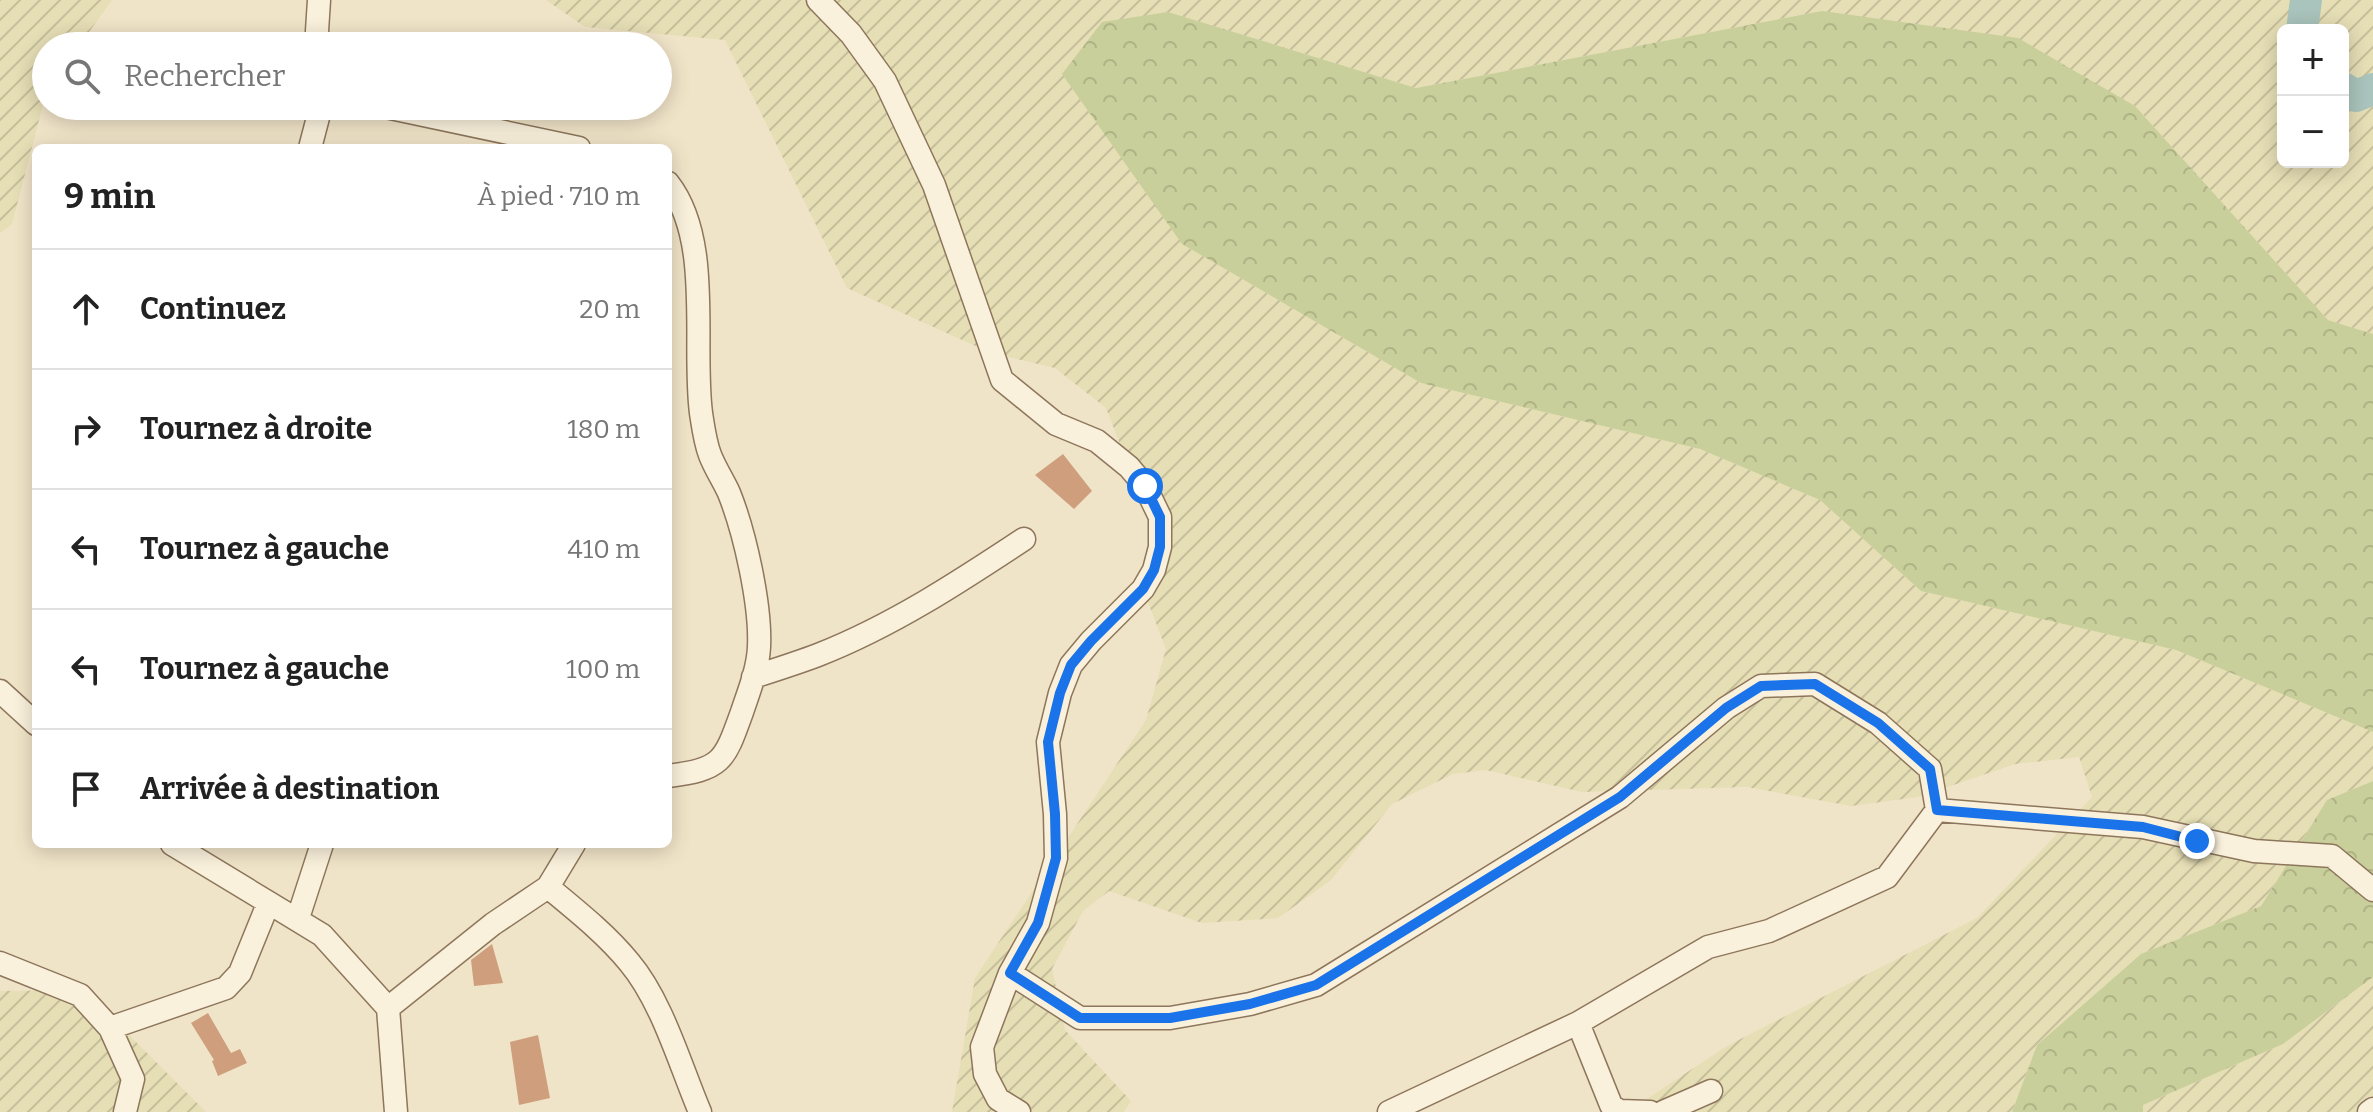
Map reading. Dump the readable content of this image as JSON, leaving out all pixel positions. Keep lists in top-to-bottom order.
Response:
{
  "page": {
    "map_buttons": ["+", "−"],
    "search": "Rechercher",
    "heading": ["9 min", "À pied · 710 m"],
    "list": [
      ["Continuez", "20 m"],
      ["Tournez à droite", "180 m"],
      ["Tournez à gauche", "410 m"],
      ["Tournez à gauche", "100 m"],
      "Arrivée à destination"
    ]
  }
}
